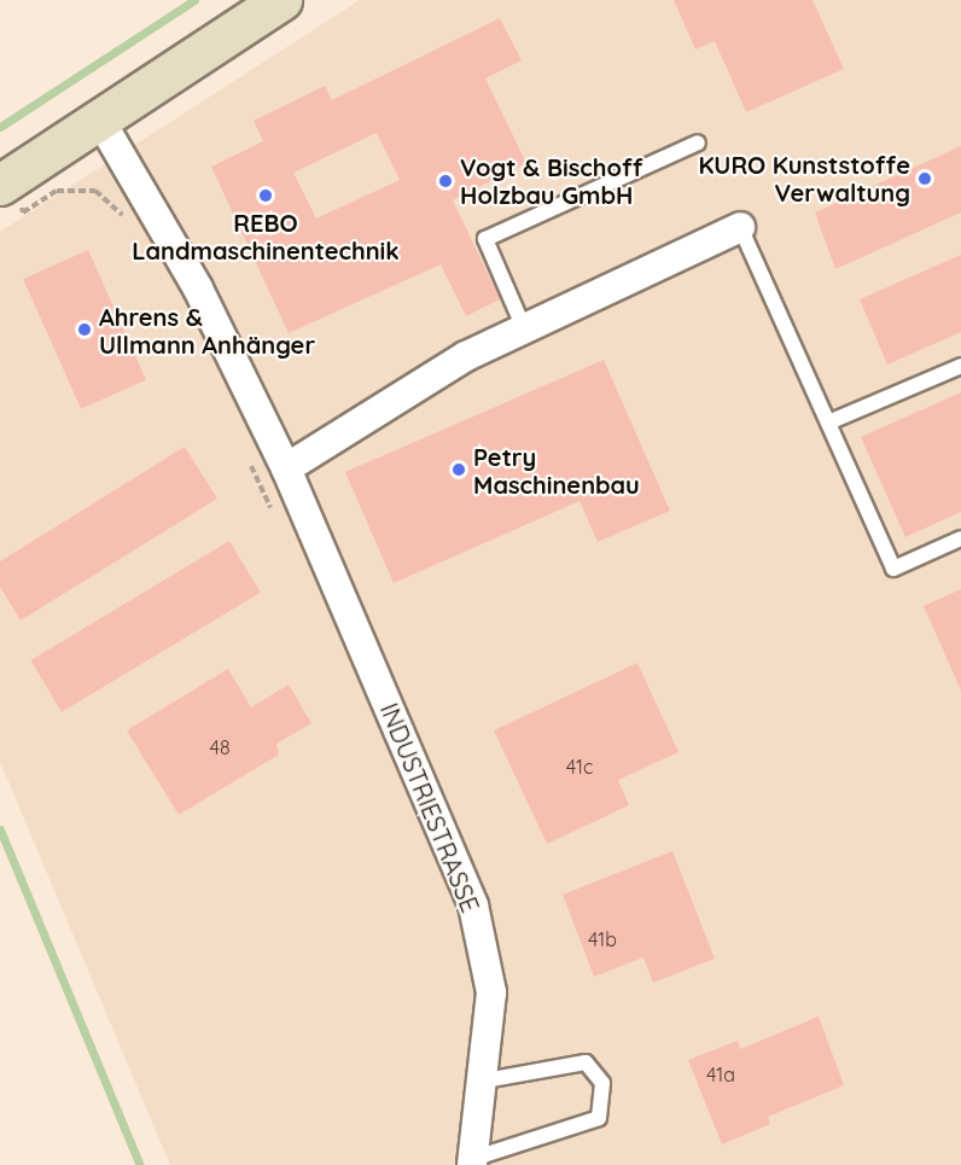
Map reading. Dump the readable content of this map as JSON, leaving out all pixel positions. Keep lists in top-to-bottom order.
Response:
{
  "streets": {
    "street": ["INDUSTRIESTRASSE"]
  },
  "places": [
    "KURO Kunststoffe Verwaltung",
    "Vogt & Bischoff Holzbau GmbH",
    "REBO Landmaschinentechnik",
    "Ahrens & Ullmann Anhänger",
    "Petry Maschinenbau"
  ],
  "house_numbers": [
    "48",
    "41c",
    "41b",
    "41a"
  ]
}
